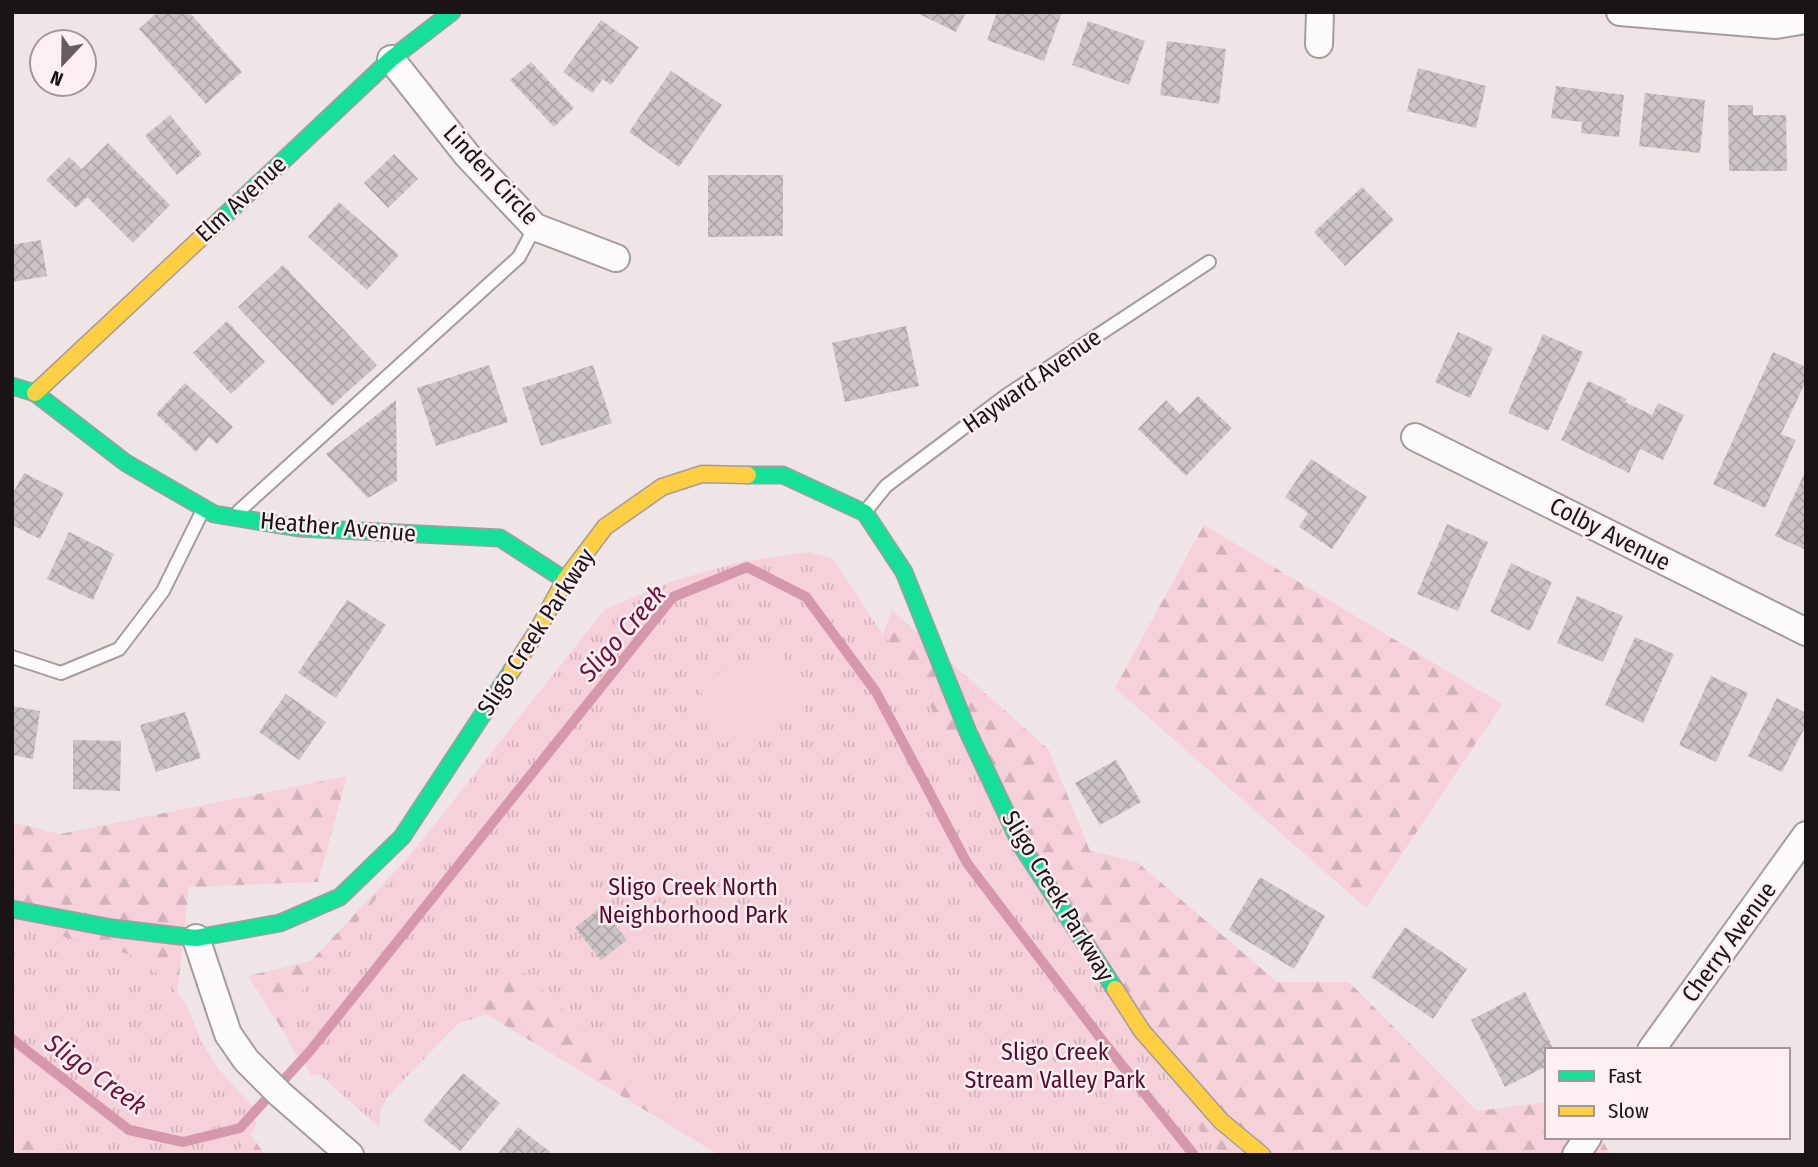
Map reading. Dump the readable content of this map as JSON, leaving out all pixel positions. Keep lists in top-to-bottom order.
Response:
{
  "streets": {
    "street": [
      "Linden Circle",
      "Elm Avenue",
      "Heather Avenue",
      "Colby Avenue",
      "Sligo Creek Parkway",
      "Cherry Avenue"
    ],
    "lane": ["Hayward Avenue"]
  },
  "crossings": [
    ["Linden Circle", "Elm Avenue"],
    ["Elm Avenue", "Heather Avenue"],
    ["Hayward Avenue", "Sligo Creek Parkway"],
    ["Heather Avenue", "Sligo Creek Parkway"]
  ],
  "water": ["Sligo Creek"],
  "parks": ["Sligo Creek North Neighborhood Park", "Sligo Creek Stream Valley Park"],
  "legend": ["Fast", "Slow"],
  "north": "bottom"
}
